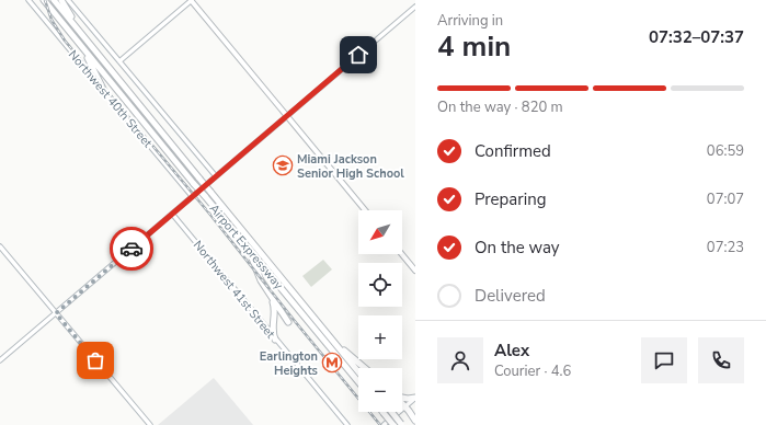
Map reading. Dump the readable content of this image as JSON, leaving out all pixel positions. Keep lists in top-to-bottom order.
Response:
{
  "streets": {
    "highway": ["Airport Expressway"],
    "main road": ["Northwest 40th Street", "Northwest 41st Street"]
  },
  "places": {
    "school or university": ["Miami Jackson Senior High School"],
    "metro station": ["Earlington Heights"]
  },
  "north": "bottom left",
  "page": {
    "heading": ["4 min", "Arriving in", "07:32–07:37"],
    "panel": ["Alex", "Courier · 4.6"],
    "bar": "On the way · 820 m",
    "list": [
      ["Confirmed", "06:59"],
      ["Preparing", "07:07"],
      ["On the way", "07:23"],
      "Delivered"
    ],
    "map_buttons": ["+", "−"]
  }
}
